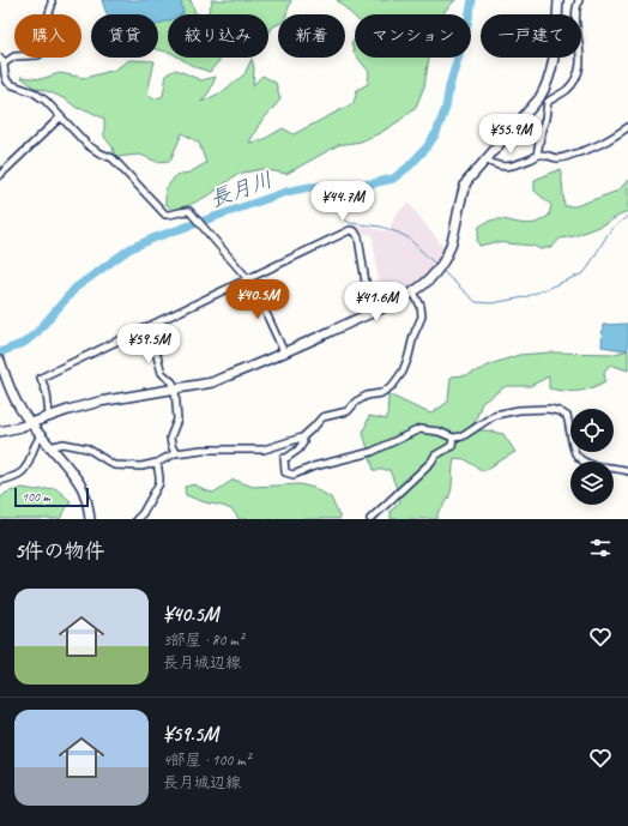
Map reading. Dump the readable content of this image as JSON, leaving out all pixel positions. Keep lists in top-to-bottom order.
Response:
{
  "water": ["長月川"],
  "scale_bar": "100 m",
  "page": {
    "chip": [
      "購入",
      "賃貸",
      "絞り込み",
      "新着",
      "マンション",
      "一戸建て"
    ],
    "price": [
      "¥55.9M",
      "¥44.7M",
      "¥40.5M",
      "¥41.6M",
      "¥59.5M"
    ],
    "scale": "100 m",
    "heading": "5件の物件",
    "list": [
      {
        "name": "¥40.5M",
        "note": "3部屋 · 80 m² · 長月城辺線"
      },
      {
        "name": "¥59.5M",
        "note": "4部屋 · 100 m² · 長月城辺線"
      }
    ]
  }
}
